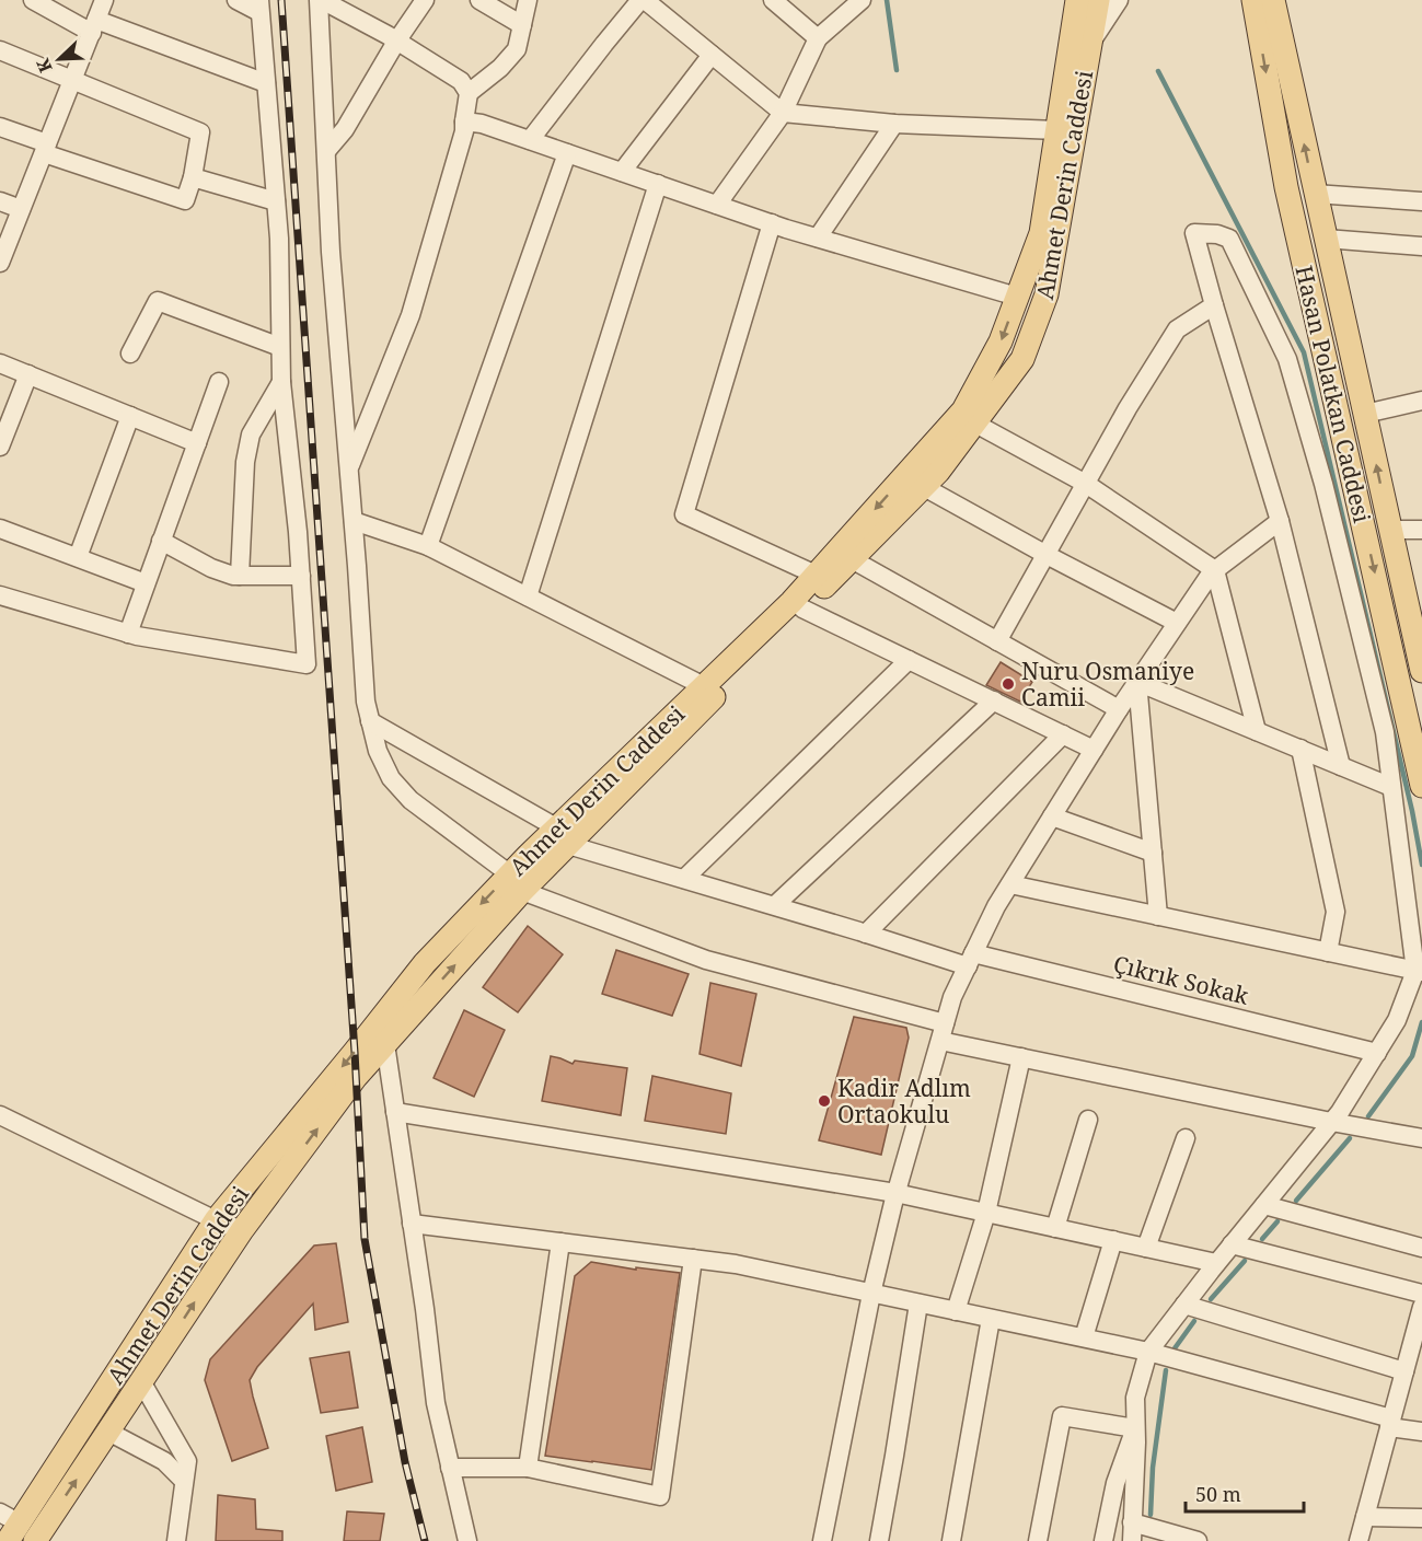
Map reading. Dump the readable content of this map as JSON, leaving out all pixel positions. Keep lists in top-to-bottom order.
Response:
{
  "streets": {
    "main road": ["Ahmet Derin Caddesi", "Hasan Polatkan Caddesi"],
    "street": ["Çıkrık Sokak"]
  },
  "crossings": [
    ["Ahmet Derin Caddesi", "Çıkrık Sokak"]
  ],
  "places": ["Nuru Osmaniye Camii", "Kadir Adlım Ortaokulu"],
  "scale_bar": "50 m",
  "north": "bottom left"
}
